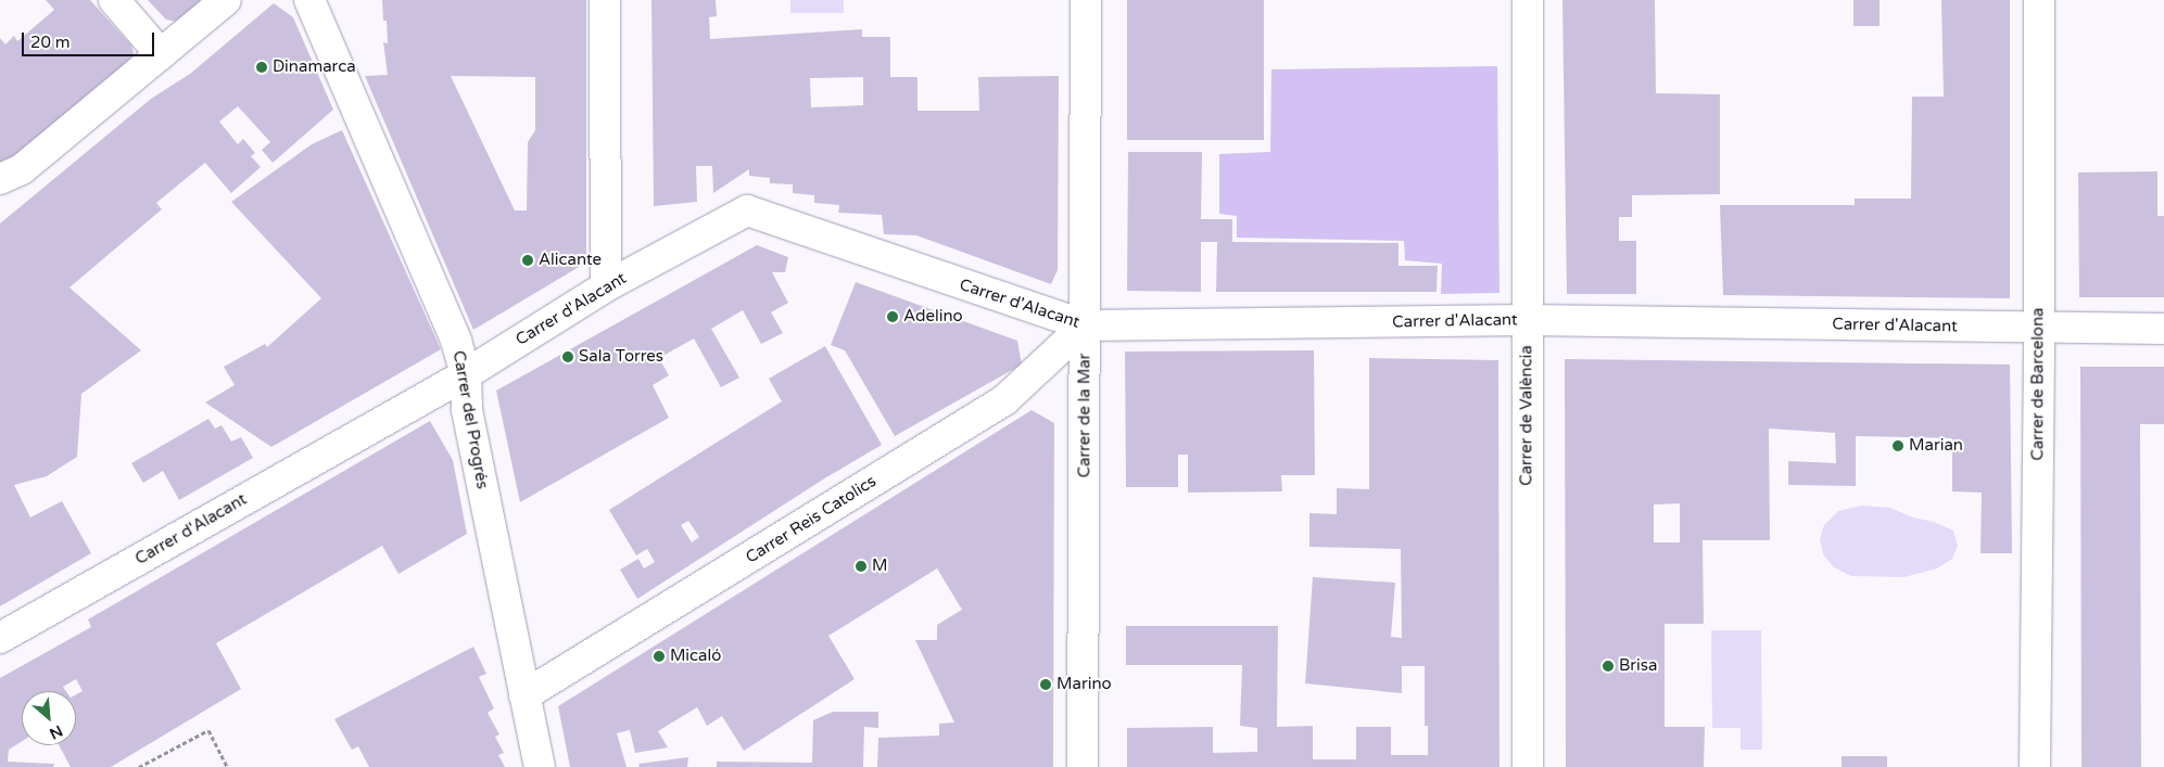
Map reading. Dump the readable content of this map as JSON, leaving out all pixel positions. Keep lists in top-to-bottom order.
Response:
{
  "streets": {
    "street": [
      "Carrer d'Alacant",
      "Carrer de Barcelona",
      "Carrer de la Mar",
      "Carrer de València",
      "Carrer del Progrés",
      "Carrer Reis Catolics"
    ]
  },
  "crossings": [
    ["Carrer d'Alacant", "Carrer de Barcelona"],
    ["Carrer d'Alacant", "Carrer de la Mar"],
    ["Carrer d'Alacant", "Carrer de València"],
    ["Carrer d'Alacant", "Carrer del Progrés"],
    ["Carrer d'Alacant", "Carrer Reis Catolics"],
    ["Carrer de la Mar", "Carrer Reis Catolics"],
    ["Carrer del Progrés", "Carrer Reis Catolics"]
  ],
  "places": [
    "Dinamarca",
    "Alicante",
    "Adelino",
    "Sala Torres",
    "Marian",
    "M",
    "Micaló",
    "Brisa",
    "Marino"
  ],
  "scale_bar": "20 m",
  "north": "bottom right"
}
